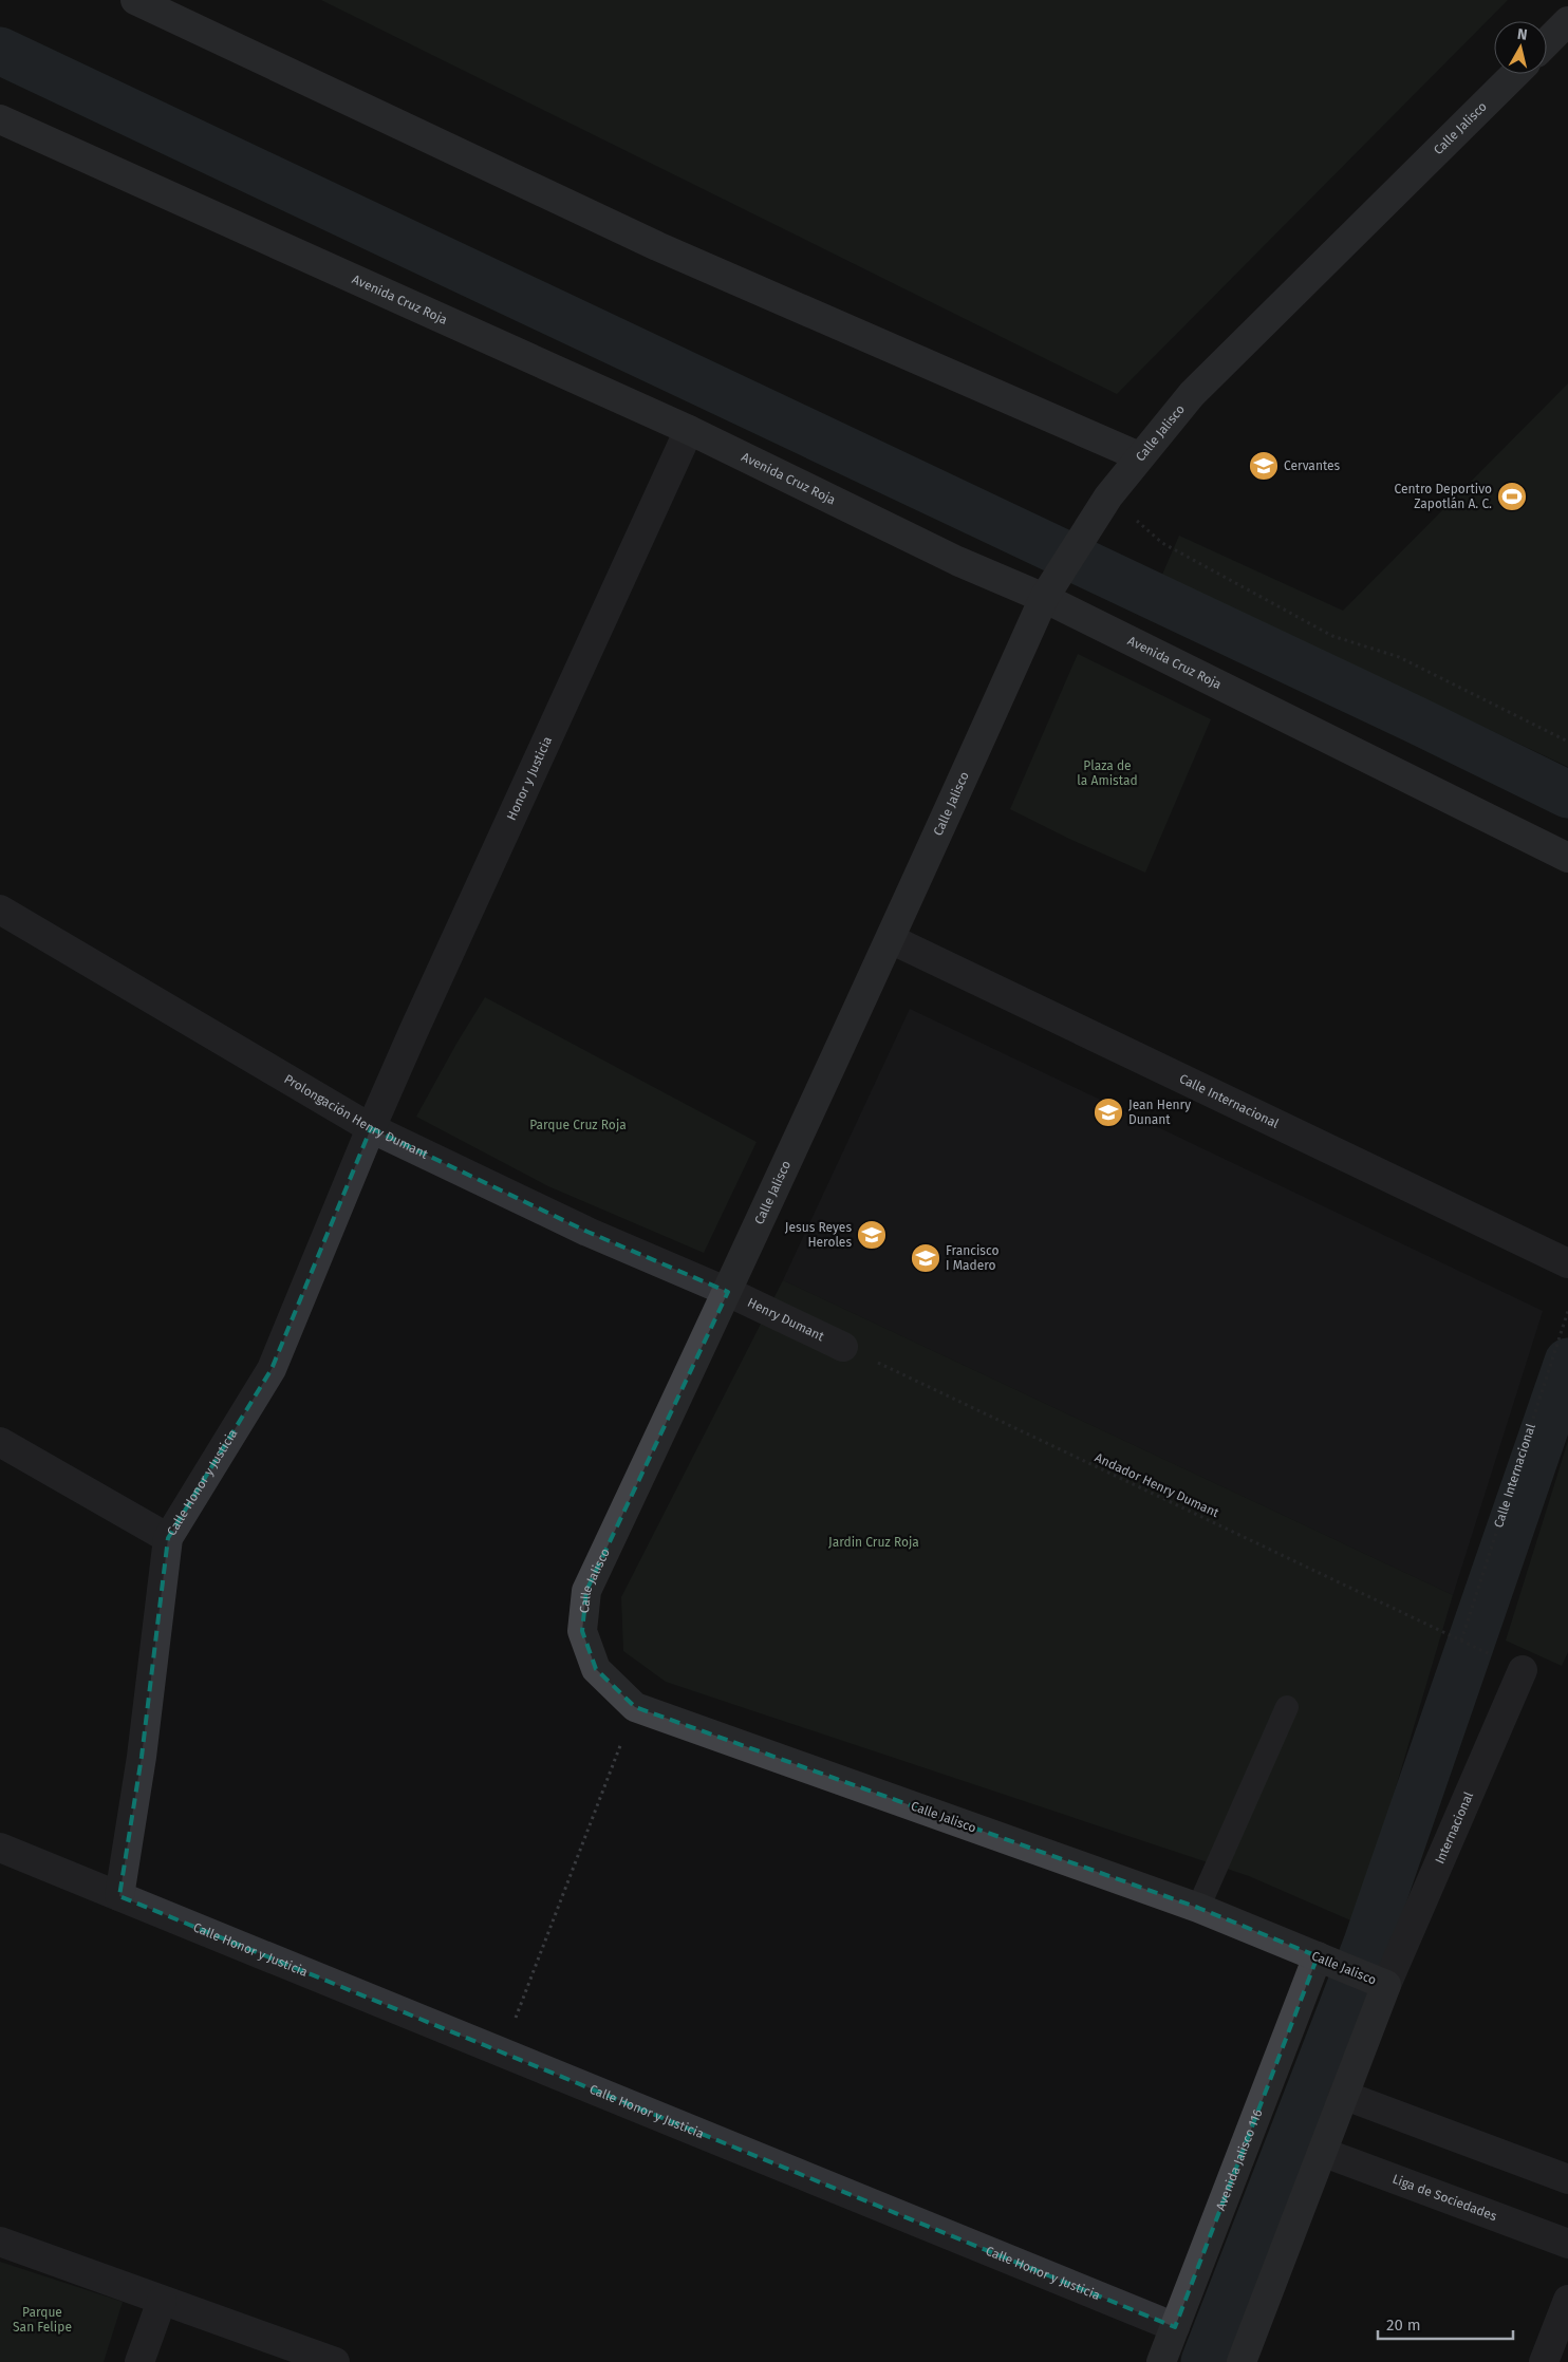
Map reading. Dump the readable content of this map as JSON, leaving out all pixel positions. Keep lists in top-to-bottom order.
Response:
{
  "streets": {
    "street": [
      "Calle Jalisco",
      "Avenida Cruz Roja",
      "Honor y Justicia",
      "Calle Internacional",
      "Prolongación Henry Dumant",
      "Henry Dumant",
      "Calle Honor y Justicia",
      "Internacional",
      "Avenida Jalisco 116",
      "Liga de Sociedades"
    ],
    "path": ["Andador Henry Dumant"]
  },
  "crossings": [
    ["Calle Jalisco", "Avenida Cruz Roja"],
    ["Calle Jalisco", "Calle Internacional"],
    ["Calle Jalisco", "Prolongación Henry Dumant"],
    ["Calle Jalisco", "Henry Dumant"],
    ["Calle Jalisco", "Internacional"],
    ["Calle Jalisco", "Avenida Jalisco 116"],
    ["Avenida Cruz Roja", "Honor y Justicia"],
    ["Honor y Justicia", "Prolongación Henry Dumant"],
    ["Honor y Justicia", "Calle Honor y Justicia"],
    ["Calle Internacional", "Andador Henry Dumant"],
    ["Prolongación Henry Dumant", "Henry Dumant"],
    ["Prolongación Henry Dumant", "Calle Honor y Justicia"],
    ["Henry Dumant", "Andador Henry Dumant"],
    ["Calle Honor y Justicia", "Avenida Jalisco 116"]
  ],
  "parks": [
    "Plaza de la Amistad",
    "Parque Cruz Roja",
    "Jardin Cruz Roja",
    "Parque San Felipe"
  ],
  "places": {
    "school or university": [
      "Cervantes",
      "Jean Henry Dunant",
      "Jesus Reyes Heroles",
      "Francisco I Madero"
    ],
    "sports": ["Centro Deportivo Zapotlán A. C."]
  },
  "scale_bar": "20 m",
  "north": "top"
}
